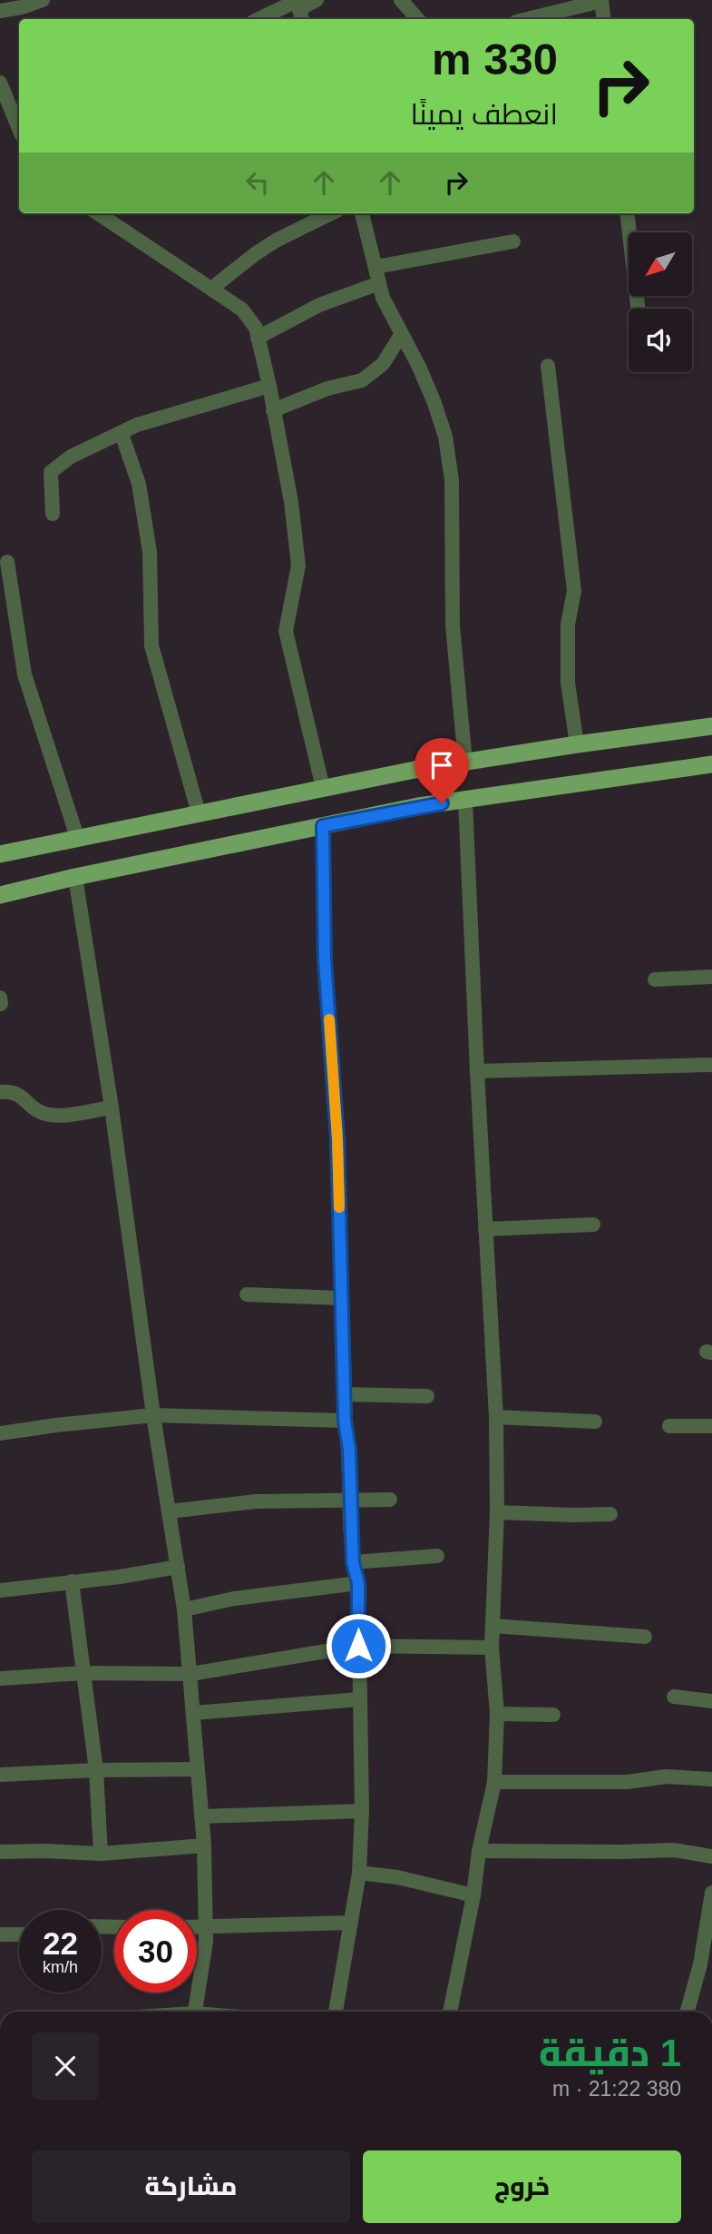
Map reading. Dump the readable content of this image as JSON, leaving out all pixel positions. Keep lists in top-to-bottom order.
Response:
{
  "north": "bottom left",
  "page": {
    "turn": ["330 m", "انعطف يمينًا"],
    "speed": "22 km/h",
    "limit": "30",
    "heading": ["1 دقيقة", "380 m · 21:22"],
    "buttons": ["خروج", "مشاركة"]
  }
}
